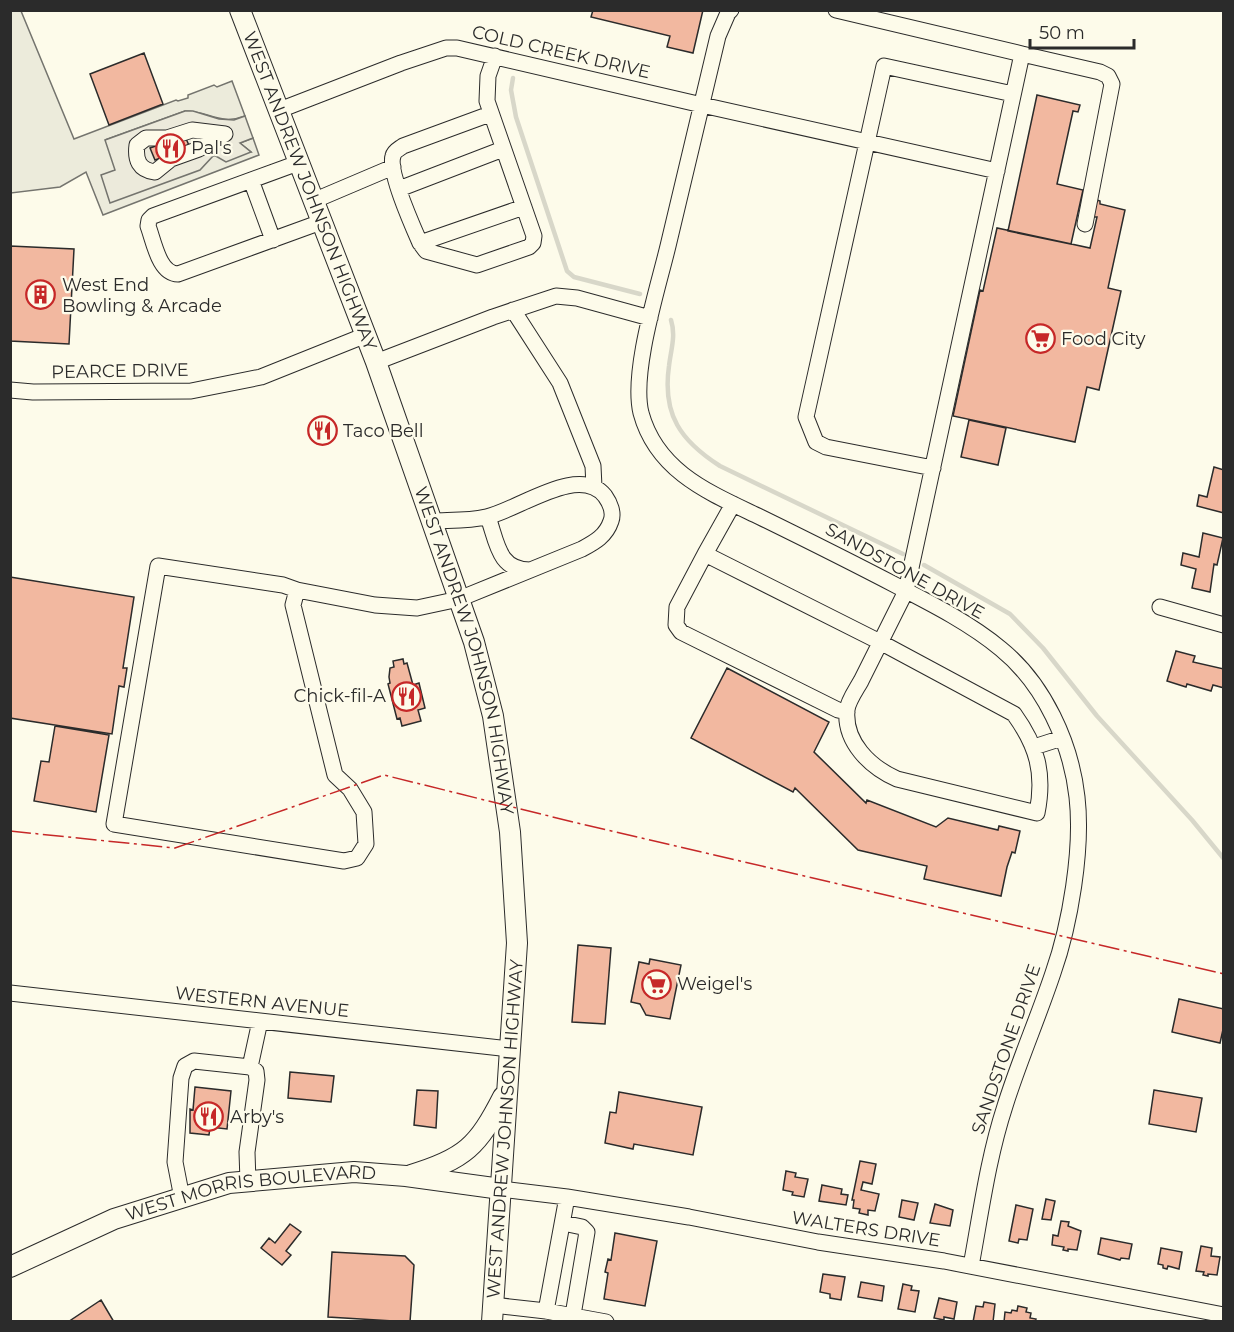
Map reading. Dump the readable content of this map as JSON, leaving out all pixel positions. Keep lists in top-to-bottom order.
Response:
{
  "streets": {
    "main road": ["WEST ANDREW JOHNSON HIGHWAY", "WEST MORRIS BOULEVARD"],
    "street": [
      "COLD CREEK DRIVE",
      "PEARCE DRIVE",
      "SANDSTONE DRIVE",
      "WESTERN AVENUE",
      "WALTERS DRIVE"
    ]
  },
  "crossings": [
    ["COLD CREEK DRIVE", "WEST ANDREW JOHNSON HIGHWAY"],
    ["COLD CREEK DRIVE", "SANDSTONE DRIVE"],
    ["WEST ANDREW JOHNSON HIGHWAY", "PEARCE DRIVE"],
    ["WEST ANDREW JOHNSON HIGHWAY", "WESTERN AVENUE"],
    ["WEST ANDREW JOHNSON HIGHWAY", "WEST MORRIS BOULEVARD"],
    ["WEST ANDREW JOHNSON HIGHWAY", "WALTERS DRIVE"],
    ["SANDSTONE DRIVE", "WALTERS DRIVE"],
    ["WEST MORRIS BOULEVARD", "WALTERS DRIVE"]
  ],
  "places": {
    "restaurant": [
      "Pal's",
      "Taco Bell",
      "Chick-fil-A",
      "Arby's"
    ],
    "building": ["West End Bowling & Arcade"],
    "supermarket": ["Food City", "Weigel's"]
  },
  "scale_bar": "50 m"
}
